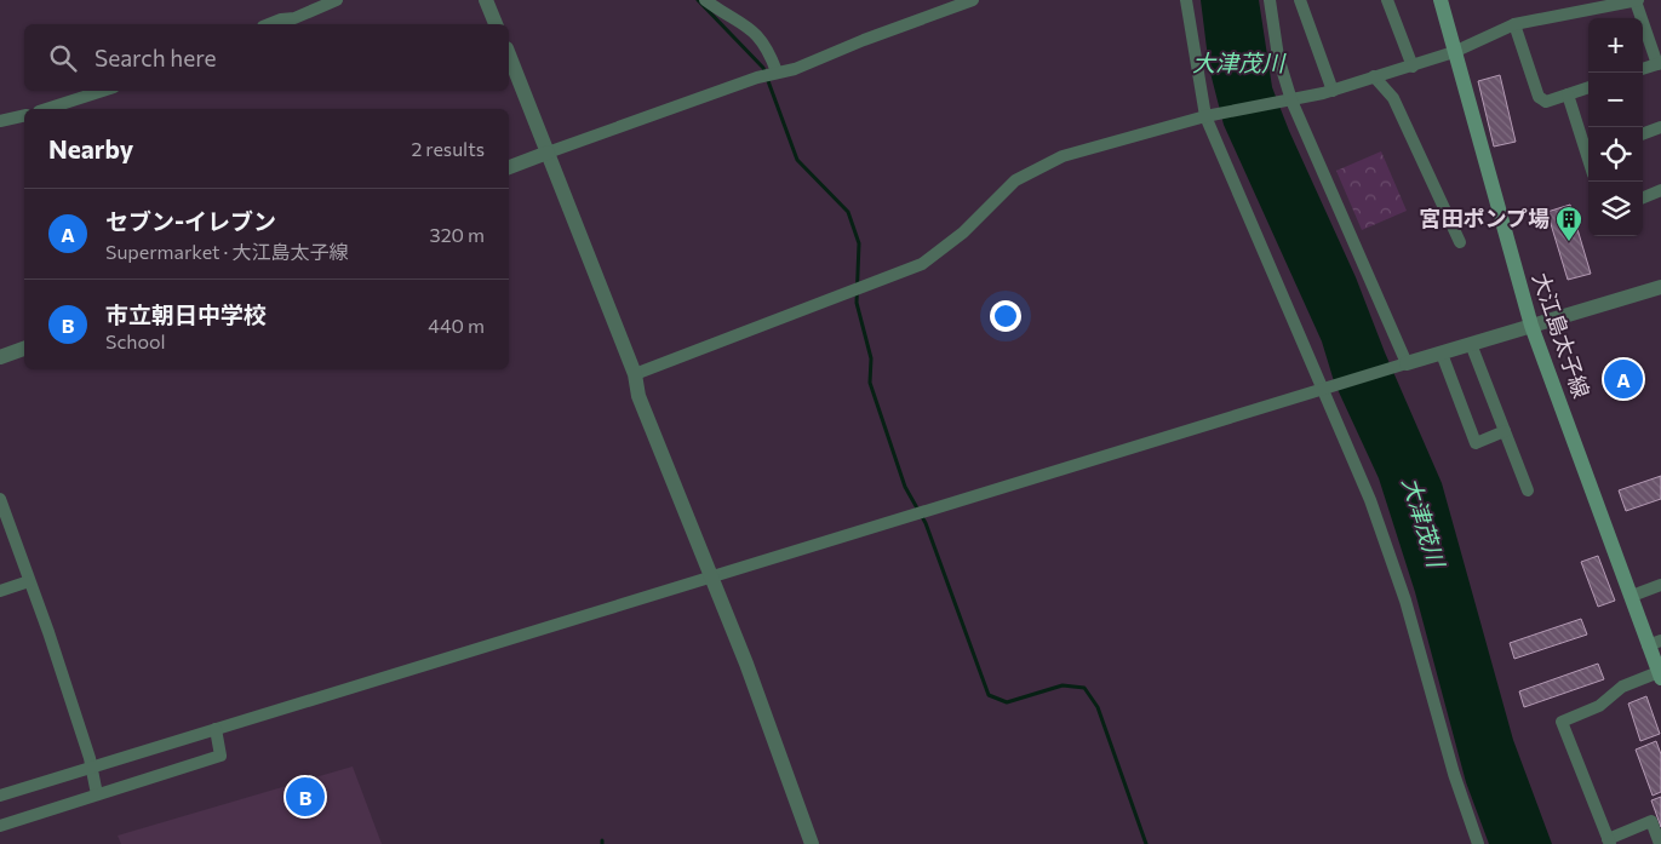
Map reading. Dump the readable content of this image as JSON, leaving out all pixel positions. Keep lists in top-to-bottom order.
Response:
{
  "streets": {
    "main road": ["大江島太子線"]
  },
  "water": ["大津茂川"],
  "places": {
    "building": ["宮田ポンプ場"]
  },
  "page": {
    "map_buttons": ["+", "−"],
    "search": "Search here",
    "heading": ["Nearby", "2 results"],
    "list": [
      {
        "mark": "A",
        "name": "セブン-イレブン",
        "note": "Supermarket · 大江島太子線",
        "value": "320 m"
      },
      {
        "mark": "B",
        "name": "市立朝日中学校",
        "note": "School",
        "value": "440 m"
      }
    ],
    "pins": ["A", "B"]
  }
}
